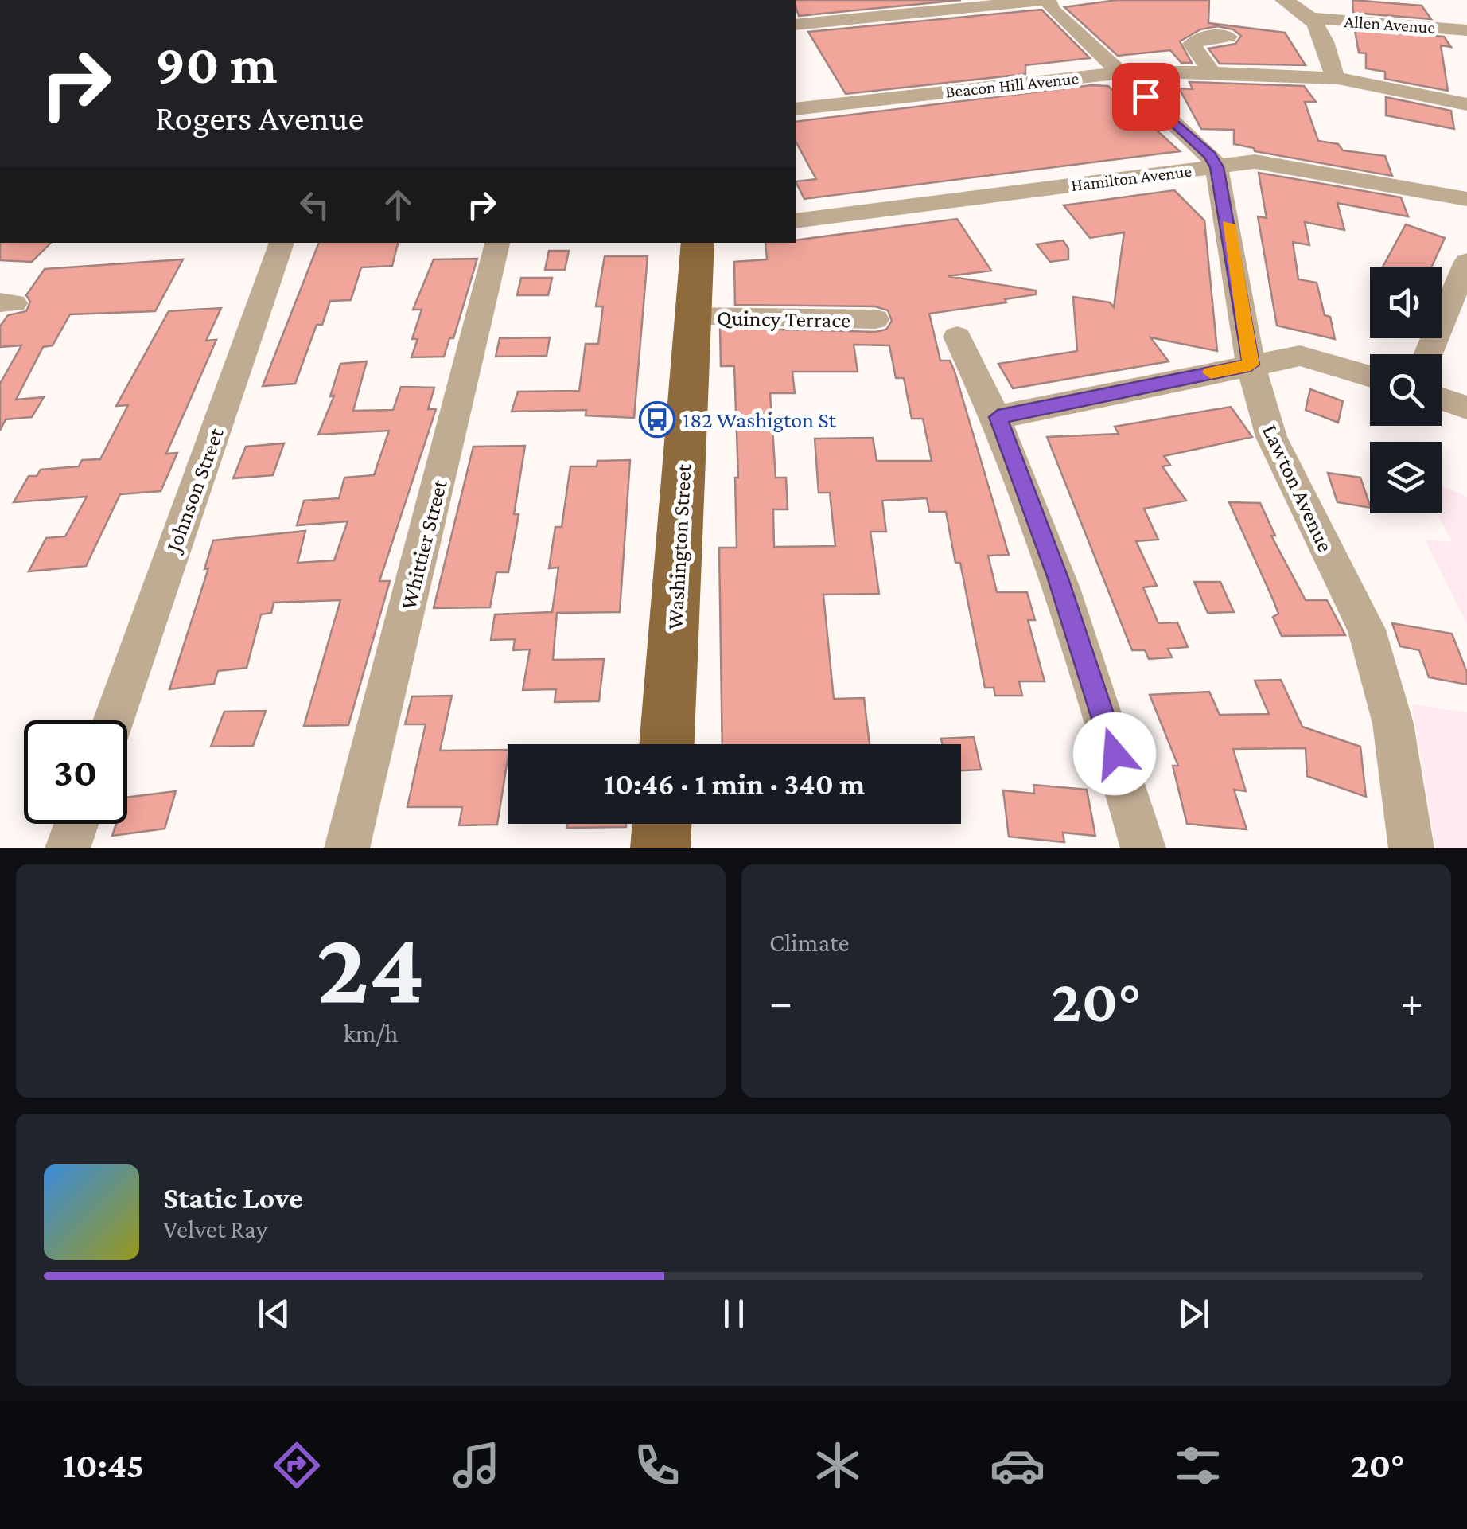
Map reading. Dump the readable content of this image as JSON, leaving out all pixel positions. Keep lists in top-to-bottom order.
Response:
{
  "streets": {
    "main road": ["Washington Street"],
    "street": [
      "Allen Avenue",
      "Beacon Hill Avenue",
      "Hamilton Avenue",
      "Quincy Terrace",
      "Lawton Avenue",
      "Johnson Street",
      "Whittier Street"
    ]
  },
  "crossings": [
    ["Hamilton Avenue", "Lawton Avenue"],
    ["Quincy Terrace", "Washington Street"]
  ],
  "places": {
    "bus stop": ["182 Washigton St"]
  },
  "page": {
    "turn": ["90 m", "Rogers Avenue"],
    "limit": "30",
    "trip": "10:46 · 1 min · 340 m",
    "tile": [
      ["24", "km/h"],
      "Climate"
    ],
    "heat": ["−", "20°", "+"],
    "song": ["Static Love", "Velvet Ray"],
    "tabs": ["10:45", "20°"]
  }
}
